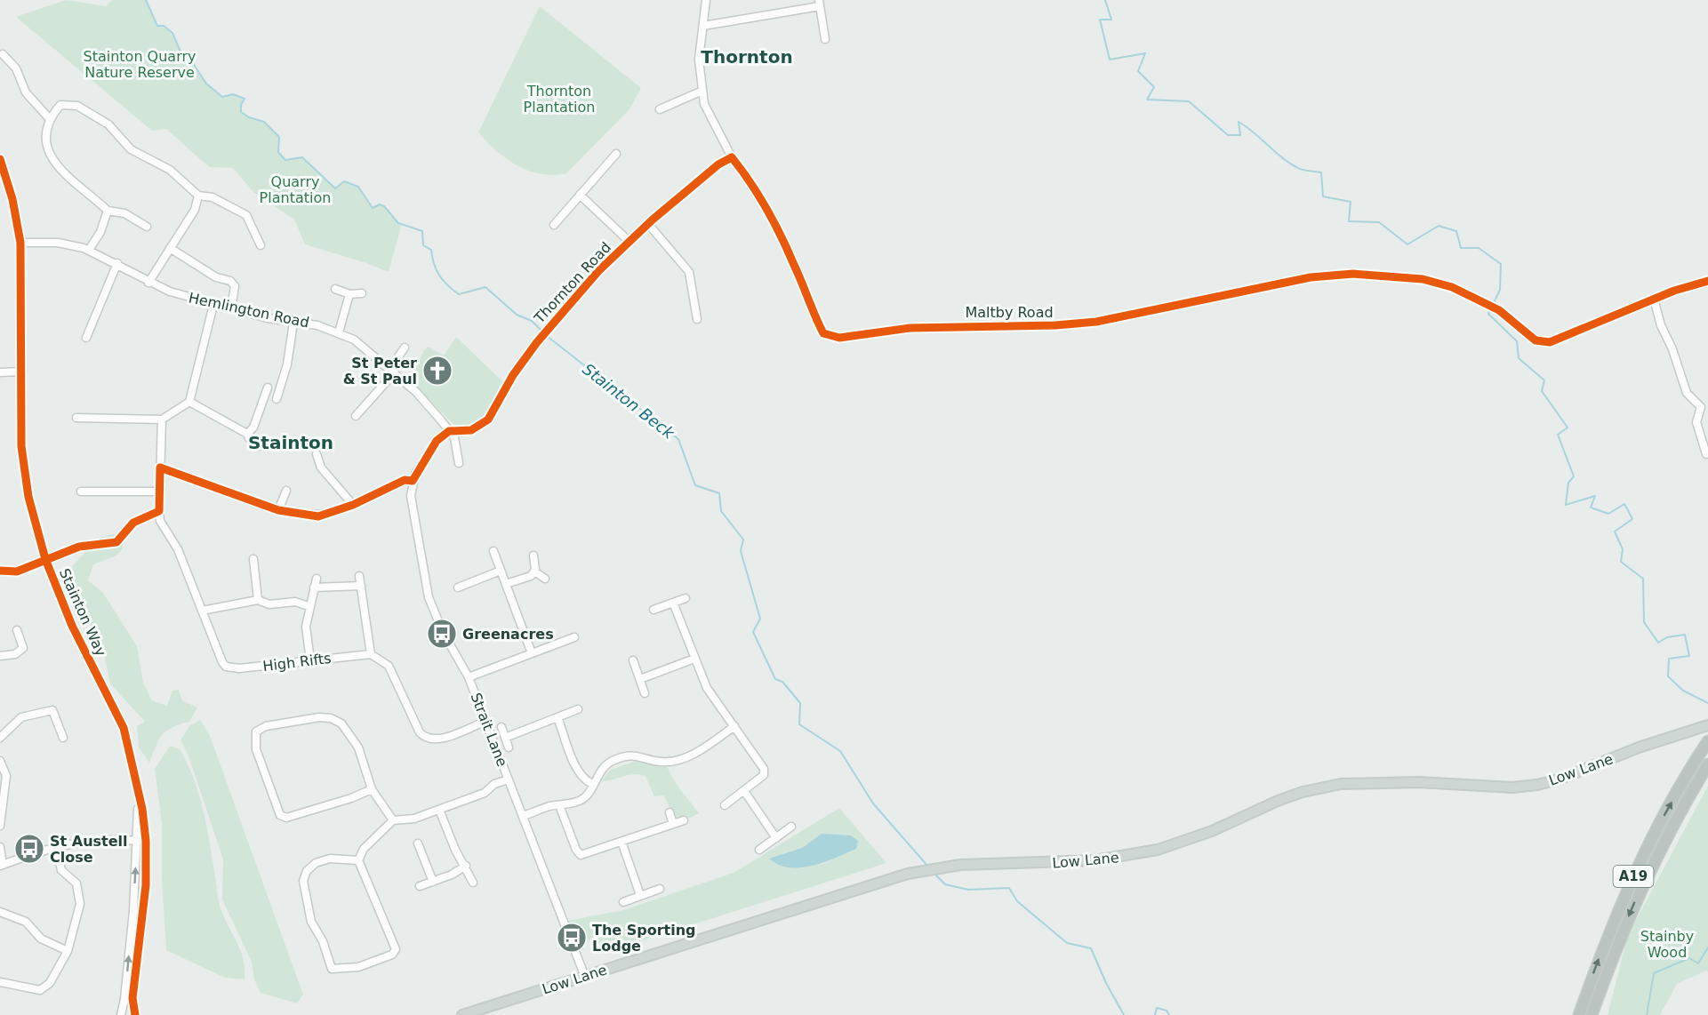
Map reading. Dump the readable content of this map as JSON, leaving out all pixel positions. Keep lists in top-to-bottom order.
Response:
{
  "streets": {
    "highway": ["A19"],
    "main road": ["Low Lane"],
    "street": [
      "Thornton Road",
      "Hemlington Road",
      "Maltby Road",
      "Stainton Way",
      "High Rifts",
      "Strait Lane"
    ]
  },
  "crossings": [
    ["Thornton Road", "Hemlington Road"],
    ["Thornton Road", "Maltby Road"],
    ["Hemlington Road", "Stainton Way"],
    ["Strait Lane", "Low Lane"]
  ],
  "districts": ["Thornton", "Stainton"],
  "water": ["Stainton Beck"],
  "parks": [
    "Stainton Quarry Nature Reserve",
    "Thornton Plantation",
    "Quarry Plantation",
    "Stainby Wood"
  ],
  "places": {
    "church": ["St Peter & St Paul"],
    "bus stop": ["Greenacres", "St Austell Close", "The Sporting Lodge"]
  }
}
